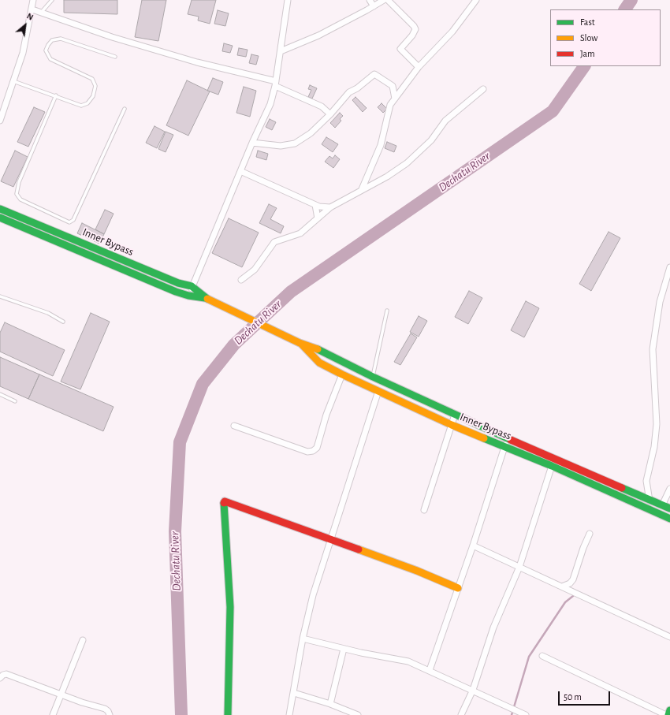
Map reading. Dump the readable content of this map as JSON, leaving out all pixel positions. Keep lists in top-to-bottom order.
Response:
{
  "streets": {
    "main road": ["Inner Bypass"]
  },
  "water": ["Dechatu River"],
  "legend": ["Fast", "Slow", "Jam"],
  "scale_bar": "50 m",
  "north": "top right"
}
